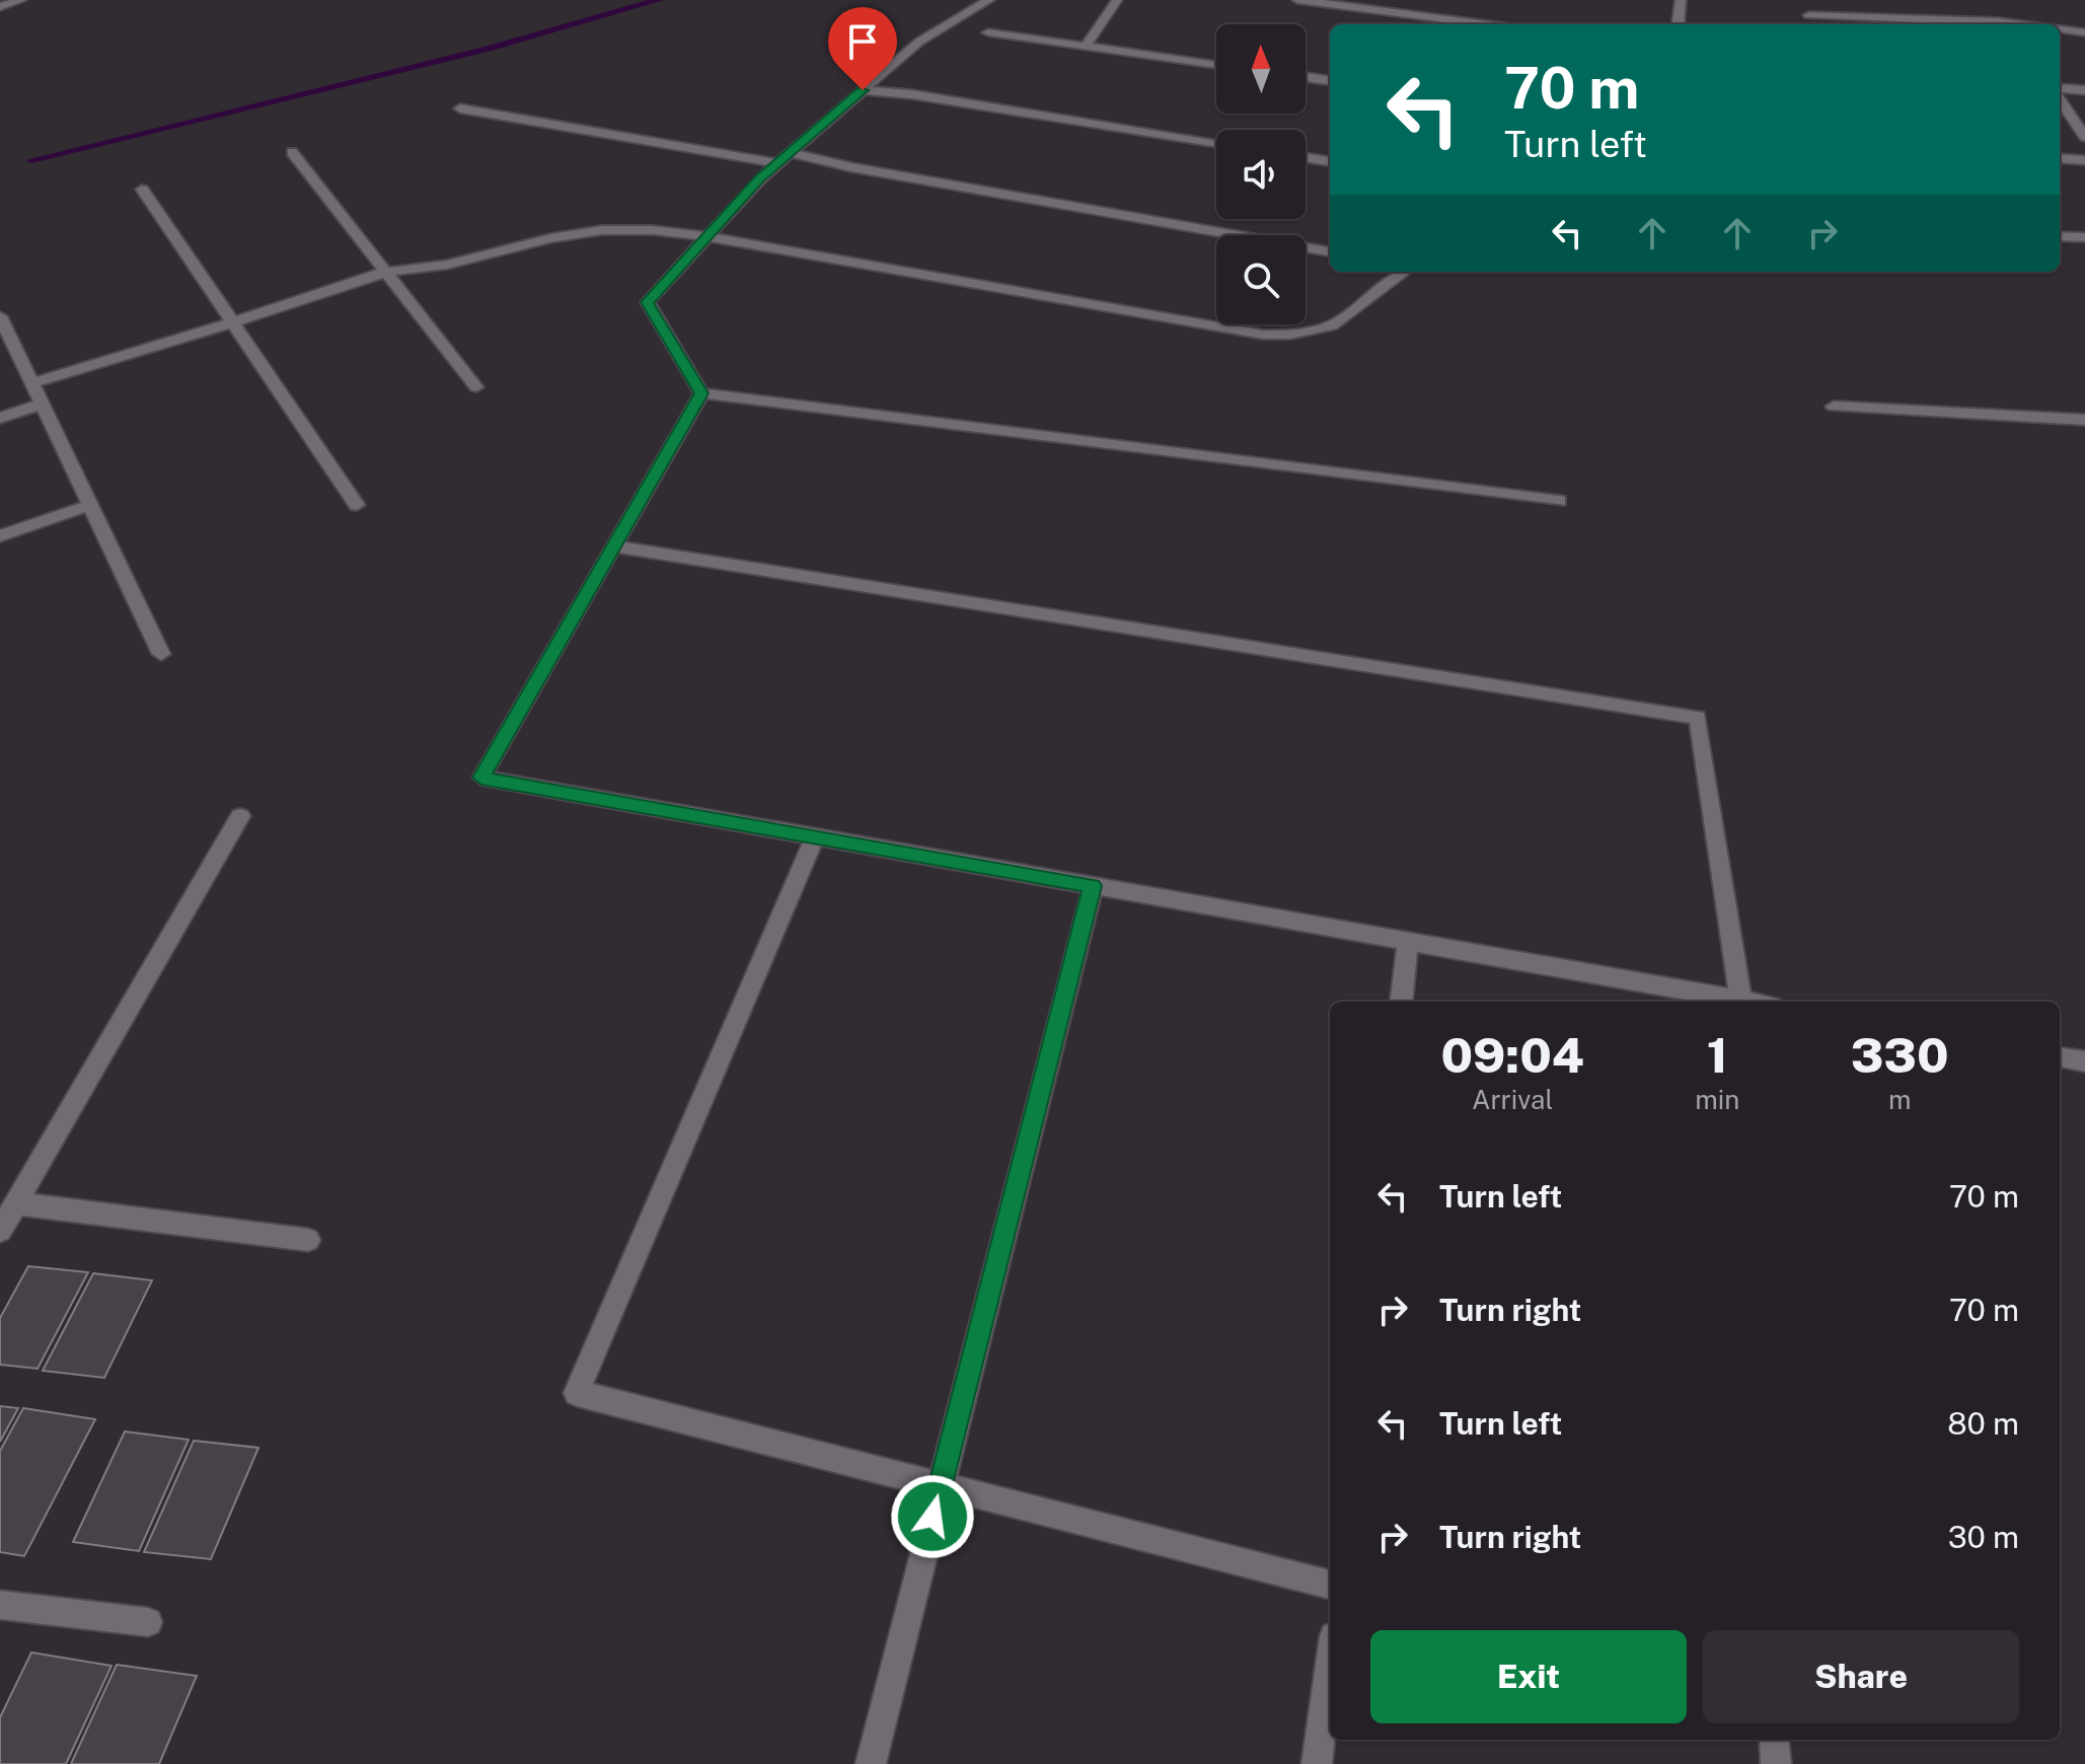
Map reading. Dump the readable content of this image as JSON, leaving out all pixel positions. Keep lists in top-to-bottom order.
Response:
{
  "north": "top",
  "page": {
    "turn": ["70 m", "Turn left"],
    "eta": [
      "09:04",
      "Arrival",
      "1",
      "min",
      "330",
      "m"
    ],
    "list": [
      {
        "name": "Turn left",
        "value": "70 m"
      },
      {
        "name": "Turn right",
        "value": "70 m"
      },
      {
        "name": "Turn left",
        "value": "80 m"
      },
      {
        "name": "Turn right",
        "value": "30 m"
      }
    ],
    "buttons": ["Exit", "Share"]
  }
}
